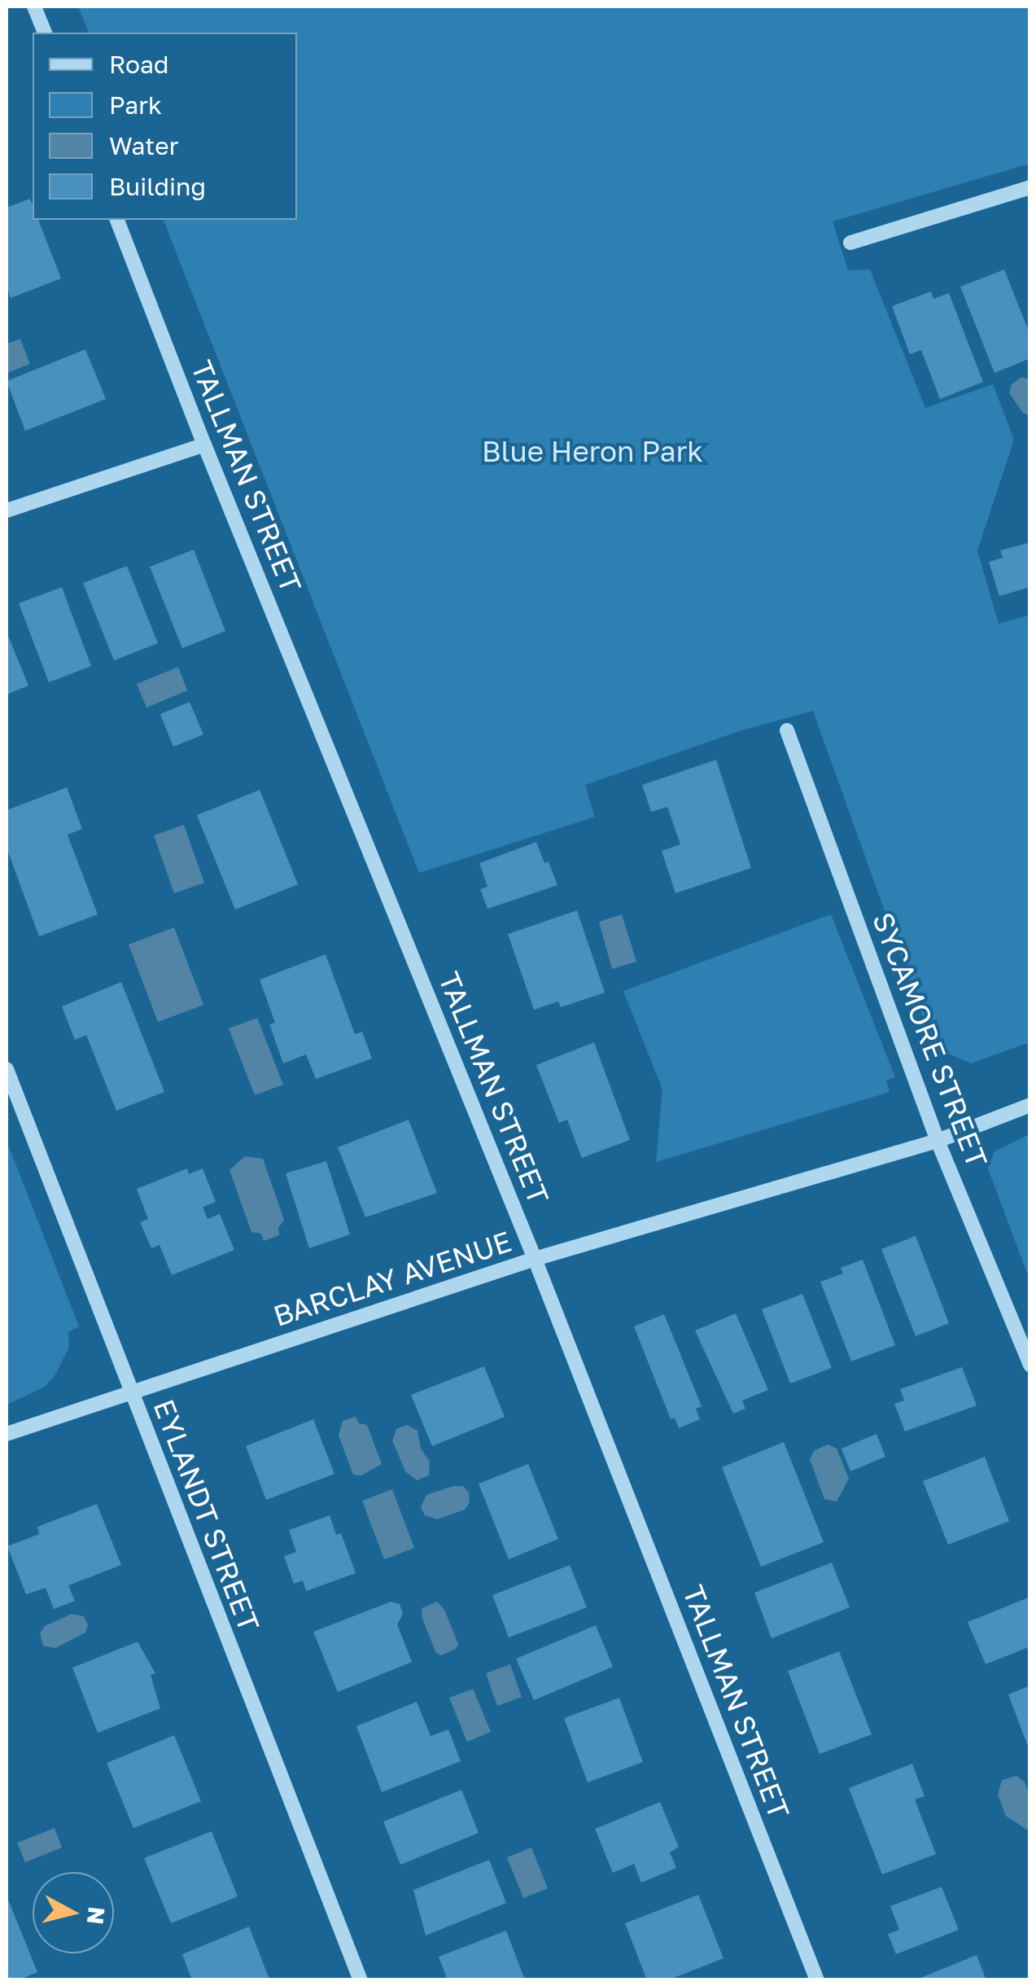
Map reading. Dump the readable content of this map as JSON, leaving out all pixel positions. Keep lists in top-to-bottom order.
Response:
{
  "streets": {
    "street": [
      "TALLMAN STREET",
      "SYCAMORE STREET",
      "BARCLAY AVENUE",
      "EYLANDT STREET"
    ]
  },
  "crossings": [
    ["TALLMAN STREET", "BARCLAY AVENUE"],
    ["SYCAMORE STREET", "BARCLAY AVENUE"],
    ["BARCLAY AVENUE", "EYLANDT STREET"]
  ],
  "parks": ["Blue Heron Park"],
  "legend": [
    "Road",
    "Park",
    "Water",
    "Building"
  ],
  "north": "right"
}
